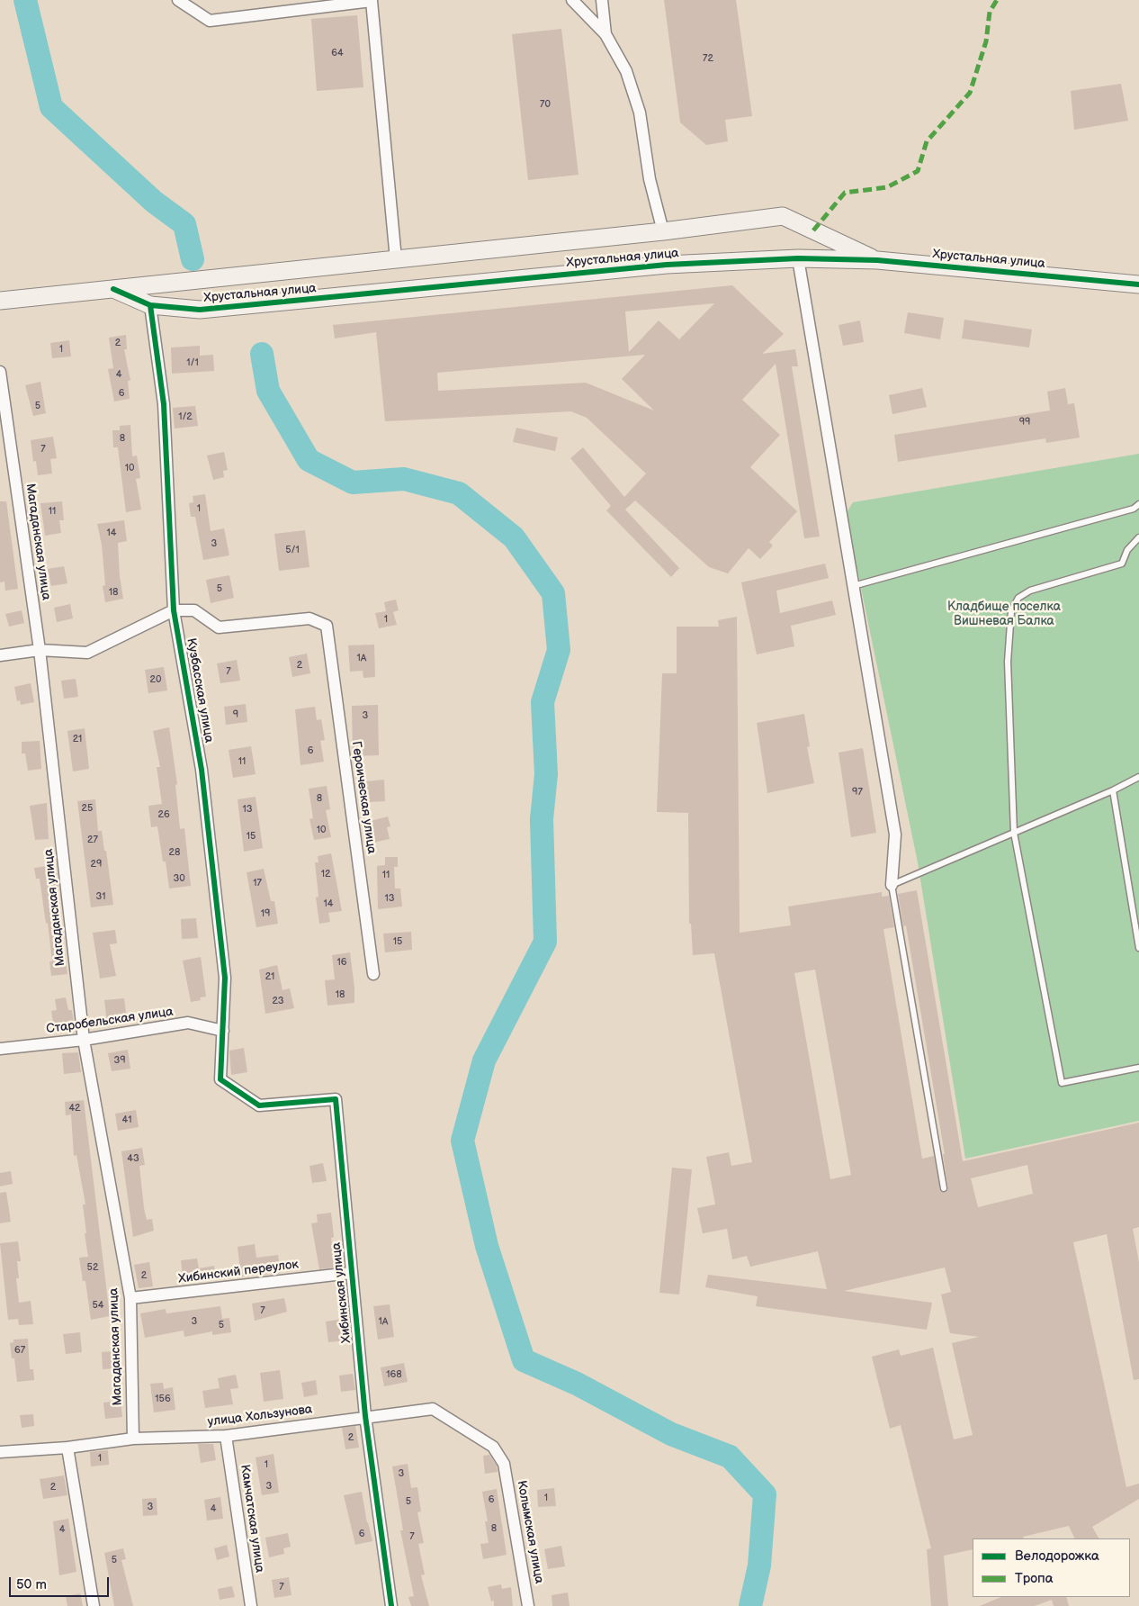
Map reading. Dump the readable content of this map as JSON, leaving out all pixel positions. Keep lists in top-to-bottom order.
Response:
{
  "streets": {
    "street": [
      "Хрустальная улица",
      "Магаданская улица",
      "Кузбасская улица",
      "Героическая улица",
      "Старобельская улица",
      "Хибинский переулок",
      "Хибинская улица",
      "улица Хользунова",
      "Камчатская улица",
      "Колымская улица"
    ]
  },
  "crossings": [
    ["Хрустальная улица", "Кузбасская улица"],
    ["Магаданская улица", "Старобельская улица"],
    ["Магаданская улица", "Хибинский переулок"],
    ["Магаданская улица", "улица Хользунова"],
    ["Кузбасская улица", "Героическая улица"],
    ["Кузбасская улица", "Старобельская улица"],
    ["Кузбасская улица", "Хибинская улица"],
    ["Хибинский переулок", "Хибинская улица"],
    ["Хибинская улица", "улица Хользунова"],
    ["улица Хользунова", "Камчатская улица"],
    ["улица Хользунова", "Колымская улица"]
  ],
  "parks": ["Кладбище поселка Вишневая Балка"],
  "house_numbers": [
    "64",
    "72",
    "70",
    "2",
    "1",
    "1/1",
    "4",
    "6",
    "5",
    "1/2",
    "99",
    "8",
    "7",
    "10",
    "1",
    "11",
    "14",
    "3",
    "5/1",
    "5",
    "18",
    "1",
    "1А",
    "2",
    "7",
    "20",
    "9",
    "3",
    "21",
    "6",
    "11",
    "97",
    "8",
    "25",
    "13",
    "26",
    "10",
    "15",
    "27",
    "28",
    "29",
    "12",
    "11",
    "30",
    "17",
    "31",
    "13",
    "14",
    "19",
    "15",
    "16",
    "21",
    "18",
    "23",
    "39",
    "42",
    "41",
    "43",
    "52",
    "2",
    "54",
    "7",
    "3",
    "1А",
    "5",
    "67",
    "168",
    "156",
    "2",
    "1",
    "1",
    "3",
    "3",
    "2",
    "1",
    "6",
    "5",
    "3",
    "4",
    "8",
    "4",
    "6",
    "7",
    "5",
    "7"
  ],
  "legend": ["Велодорожка", "Тропа"],
  "scale_bar": "50 m"
}
